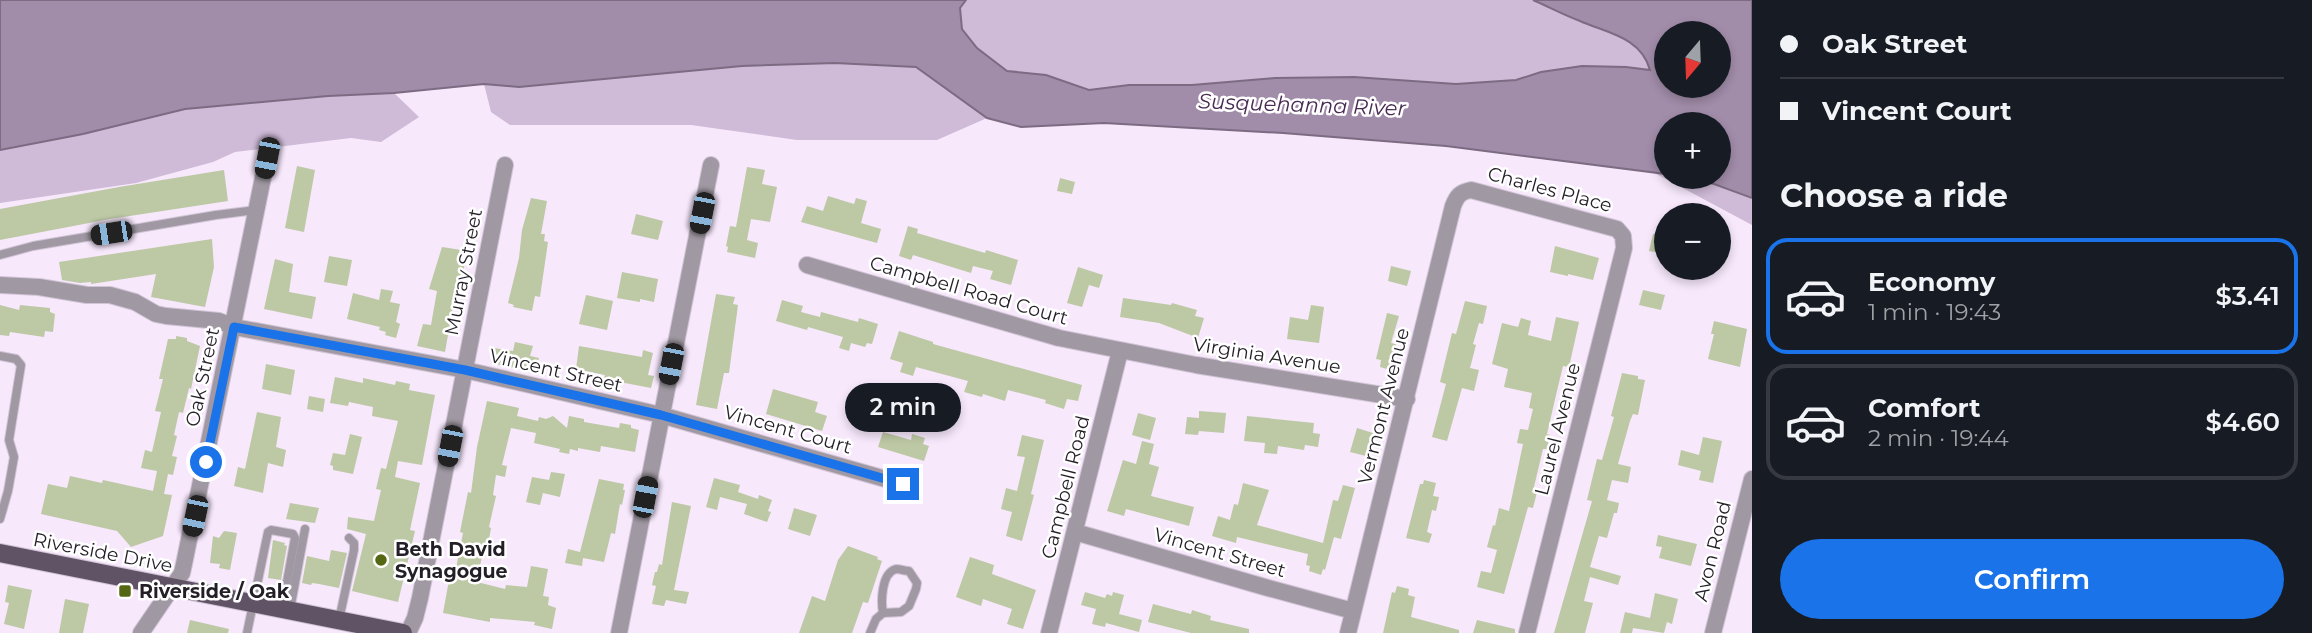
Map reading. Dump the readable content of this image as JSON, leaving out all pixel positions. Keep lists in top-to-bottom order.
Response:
{
  "streets": {
    "main road": ["Riverside Drive"],
    "street": [
      "Charles Place",
      "Murray Street",
      "Campbell Road Court",
      "Virginia Avenue",
      "Vincent Street",
      "Oak Street",
      "Vermont Avenue",
      "Vincent Court",
      "Laurel Avenue",
      "Campbell Road",
      "Avon Road"
    ]
  },
  "crossings": [
    ["Charles Place", "Vermont Avenue"],
    ["Charles Place", "Laurel Avenue"],
    ["Murray Street", "Vincent Street"],
    ["Murray Street", "Riverside Drive"],
    ["Campbell Road Court", "Virginia Avenue"],
    ["Campbell Road Court", "Campbell Road"],
    ["Virginia Avenue", "Vermont Avenue"],
    ["Virginia Avenue", "Campbell Road"],
    ["Vincent Street", "Oak Street"],
    ["Vincent Street", "Vermont Avenue"],
    ["Vincent Street", "Vincent Court"],
    ["Vincent Street", "Campbell Road"],
    ["Oak Street", "Riverside Drive"]
  ],
  "water": ["Susquehanna River"],
  "places": {
    "other": ["Beth David Synagogue"],
    "transit": ["Riverside / Oak"]
  },
  "north": "bottom",
  "page": {
    "banner": ["Oak Street", "Vincent Court"],
    "map_buttons": ["+", "−"],
    "heading": "Choose a ride",
    "list": [
      {
        "name": "Economy",
        "note": "1 min · 19:43",
        "value": "$3.41"
      },
      {
        "name": "Comfort",
        "note": "2 min · 19:44",
        "value": "$4.60"
      }
    ],
    "bubble": "2 min",
    "buttons": "Confirm"
  }
}
